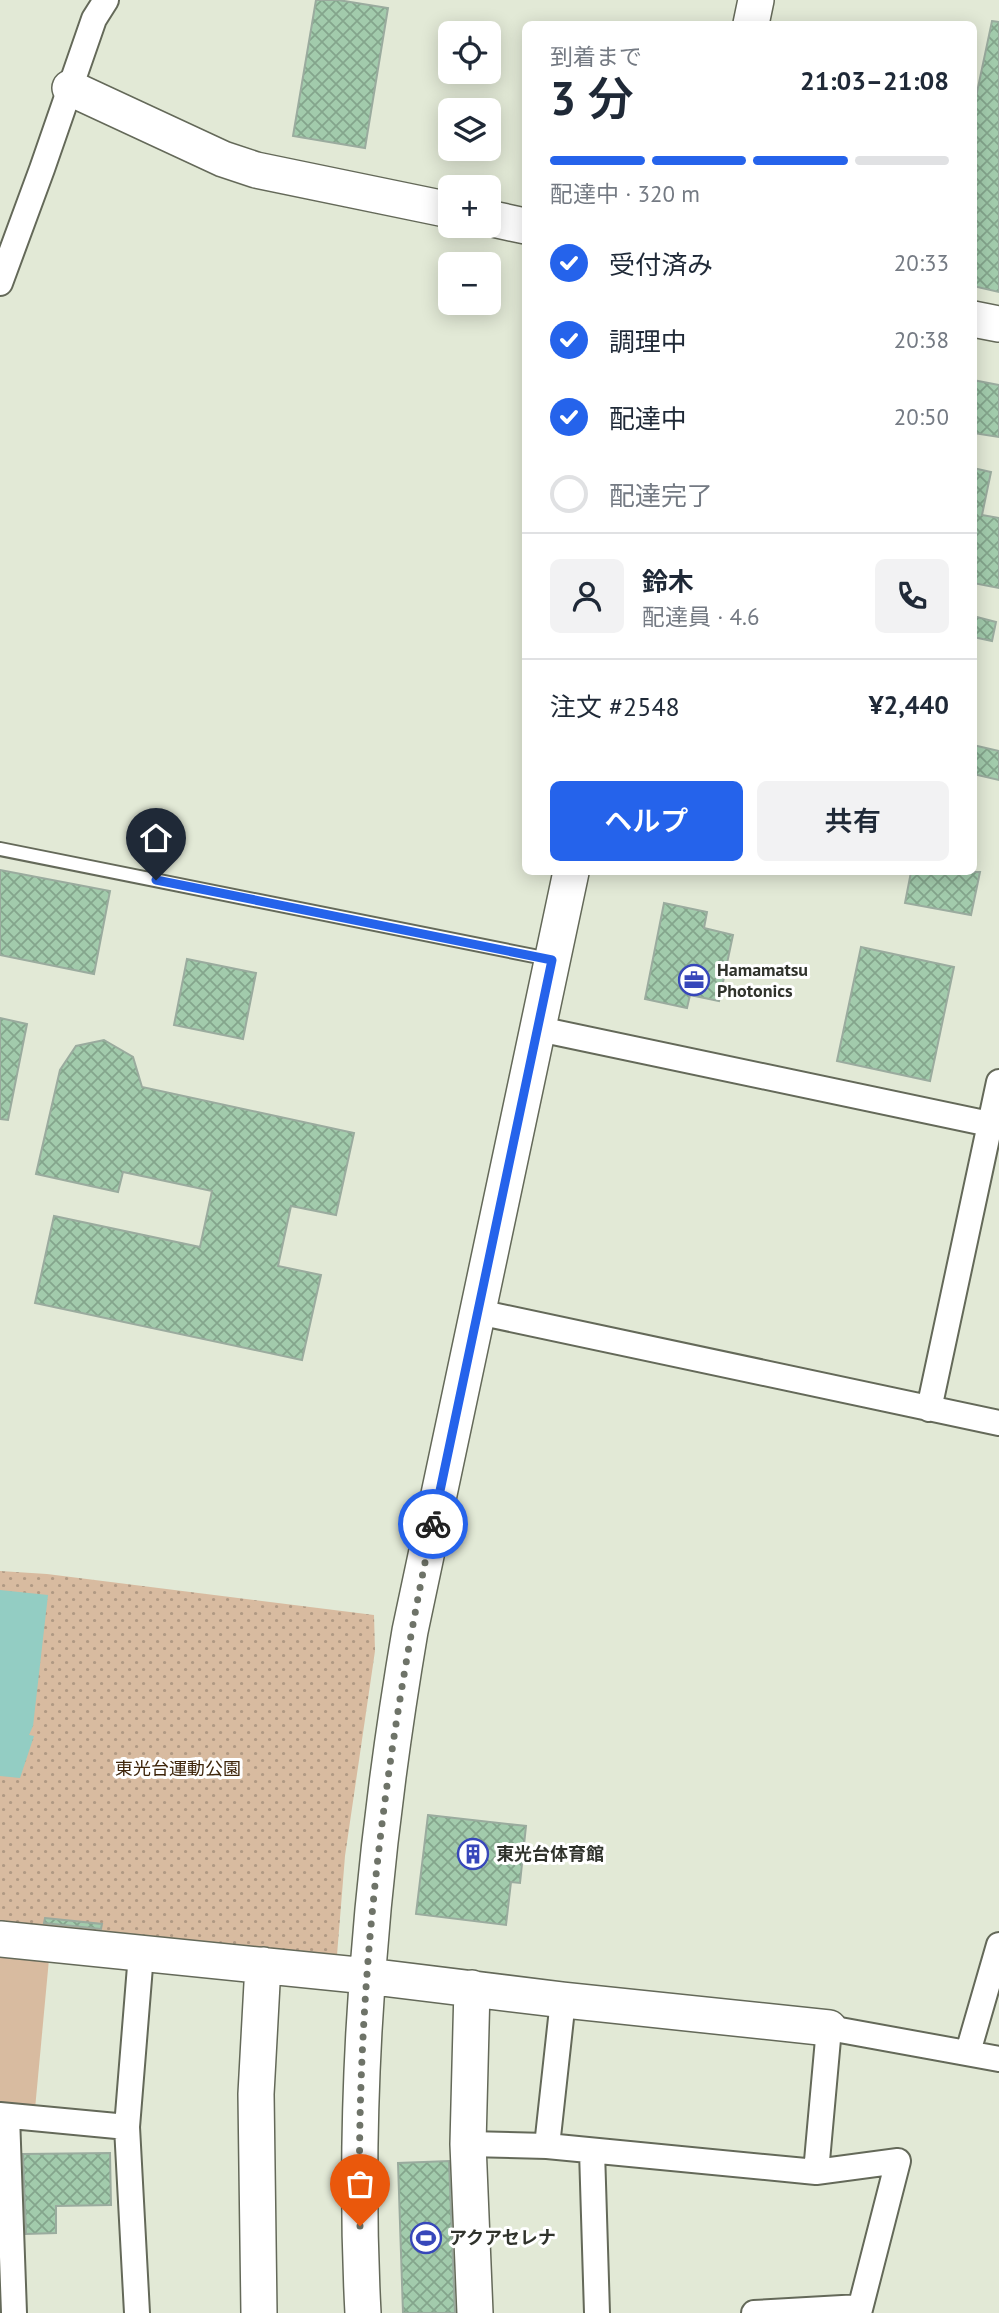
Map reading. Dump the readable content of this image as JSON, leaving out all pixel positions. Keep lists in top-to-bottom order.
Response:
{
  "parks": ["東光台運動公園"],
  "places": {
    "office": ["Hamamatsu Photonics"],
    "building": ["東光台体育館"],
    "sports": ["アクアセレナ"]
  },
  "page": {
    "map_buttons": ["+", "−"],
    "heading": ["3 分", "到着まで", "21:03–21:08"],
    "panel": [
      "鈴木",
      "配達員 · 4.6",
      "注文 #2548",
      "¥2,440"
    ],
    "bar": "配達中 · 320 m",
    "list": [
      ["受付済み", "20:33"],
      ["調理中", "20:38"],
      ["配達中", "20:50"],
      "配達完了"
    ],
    "buttons": ["ヘルプ", "共有"]
  }
}
